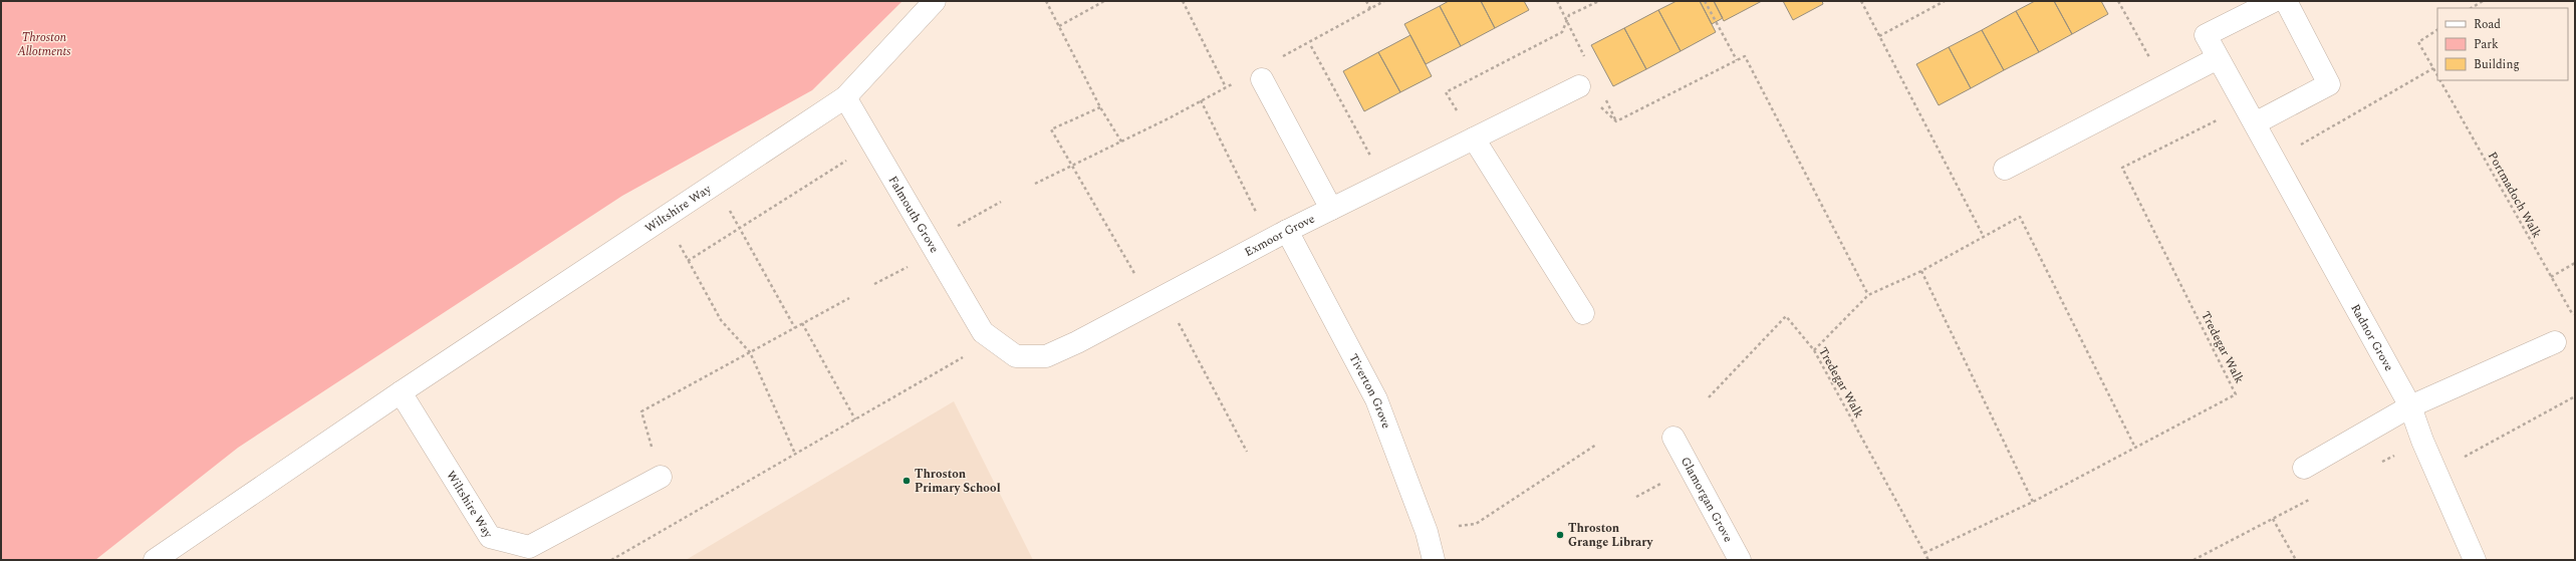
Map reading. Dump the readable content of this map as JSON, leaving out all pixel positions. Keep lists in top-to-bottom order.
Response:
{
  "streets": {
    "street": [
      "Wiltshire Way",
      "Falmouth Grove",
      "Exmoor Grove",
      "Radnor Grove",
      "Tiverton Grove",
      "Glamorgan Grove"
    ],
    "path": ["Portmadoch Walk", "Tredegar Walk"]
  },
  "crossings": [
    ["Wiltshire Way", "Falmouth Grove"],
    ["Falmouth Grove", "Exmoor Grove"],
    ["Exmoor Grove", "Tiverton Grove"],
    ["Radnor Grove", "Tredegar Walk"]
  ],
  "parks": ["Throston Allotments"],
  "places": ["Throston Primary School", "Throston Grange Library"],
  "legend": ["Road", "Park", "Building"]
}
